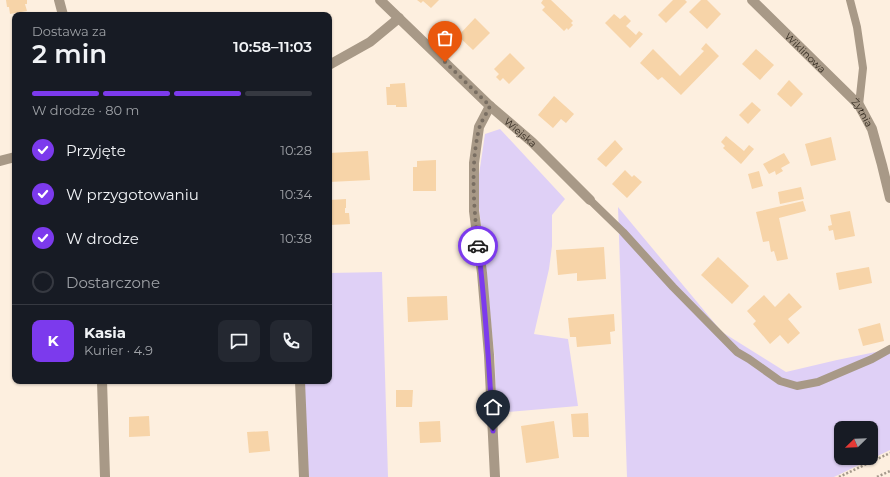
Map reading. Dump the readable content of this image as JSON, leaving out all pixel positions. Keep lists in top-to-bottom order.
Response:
{
  "streets": {
    "street": ["Wiklinowa", "Żytnia", "Wiejska"]
  },
  "crossings": [
    ["Wiklinowa", "Żytnia"]
  ],
  "north": "bottom left",
  "page": {
    "heading": ["2 min", "Dostawa za", "10:58–11:03"],
    "panel": ["Kasia", "Kurier · 4.9"],
    "bar": "W drodze · 80 m",
    "list": [
      ["Przyjęte", "10:28"],
      ["W przygotowaniu", "10:34"],
      ["W drodze", "10:38"],
      "Dostarczone"
    ],
    "round": "K"
  }
}
